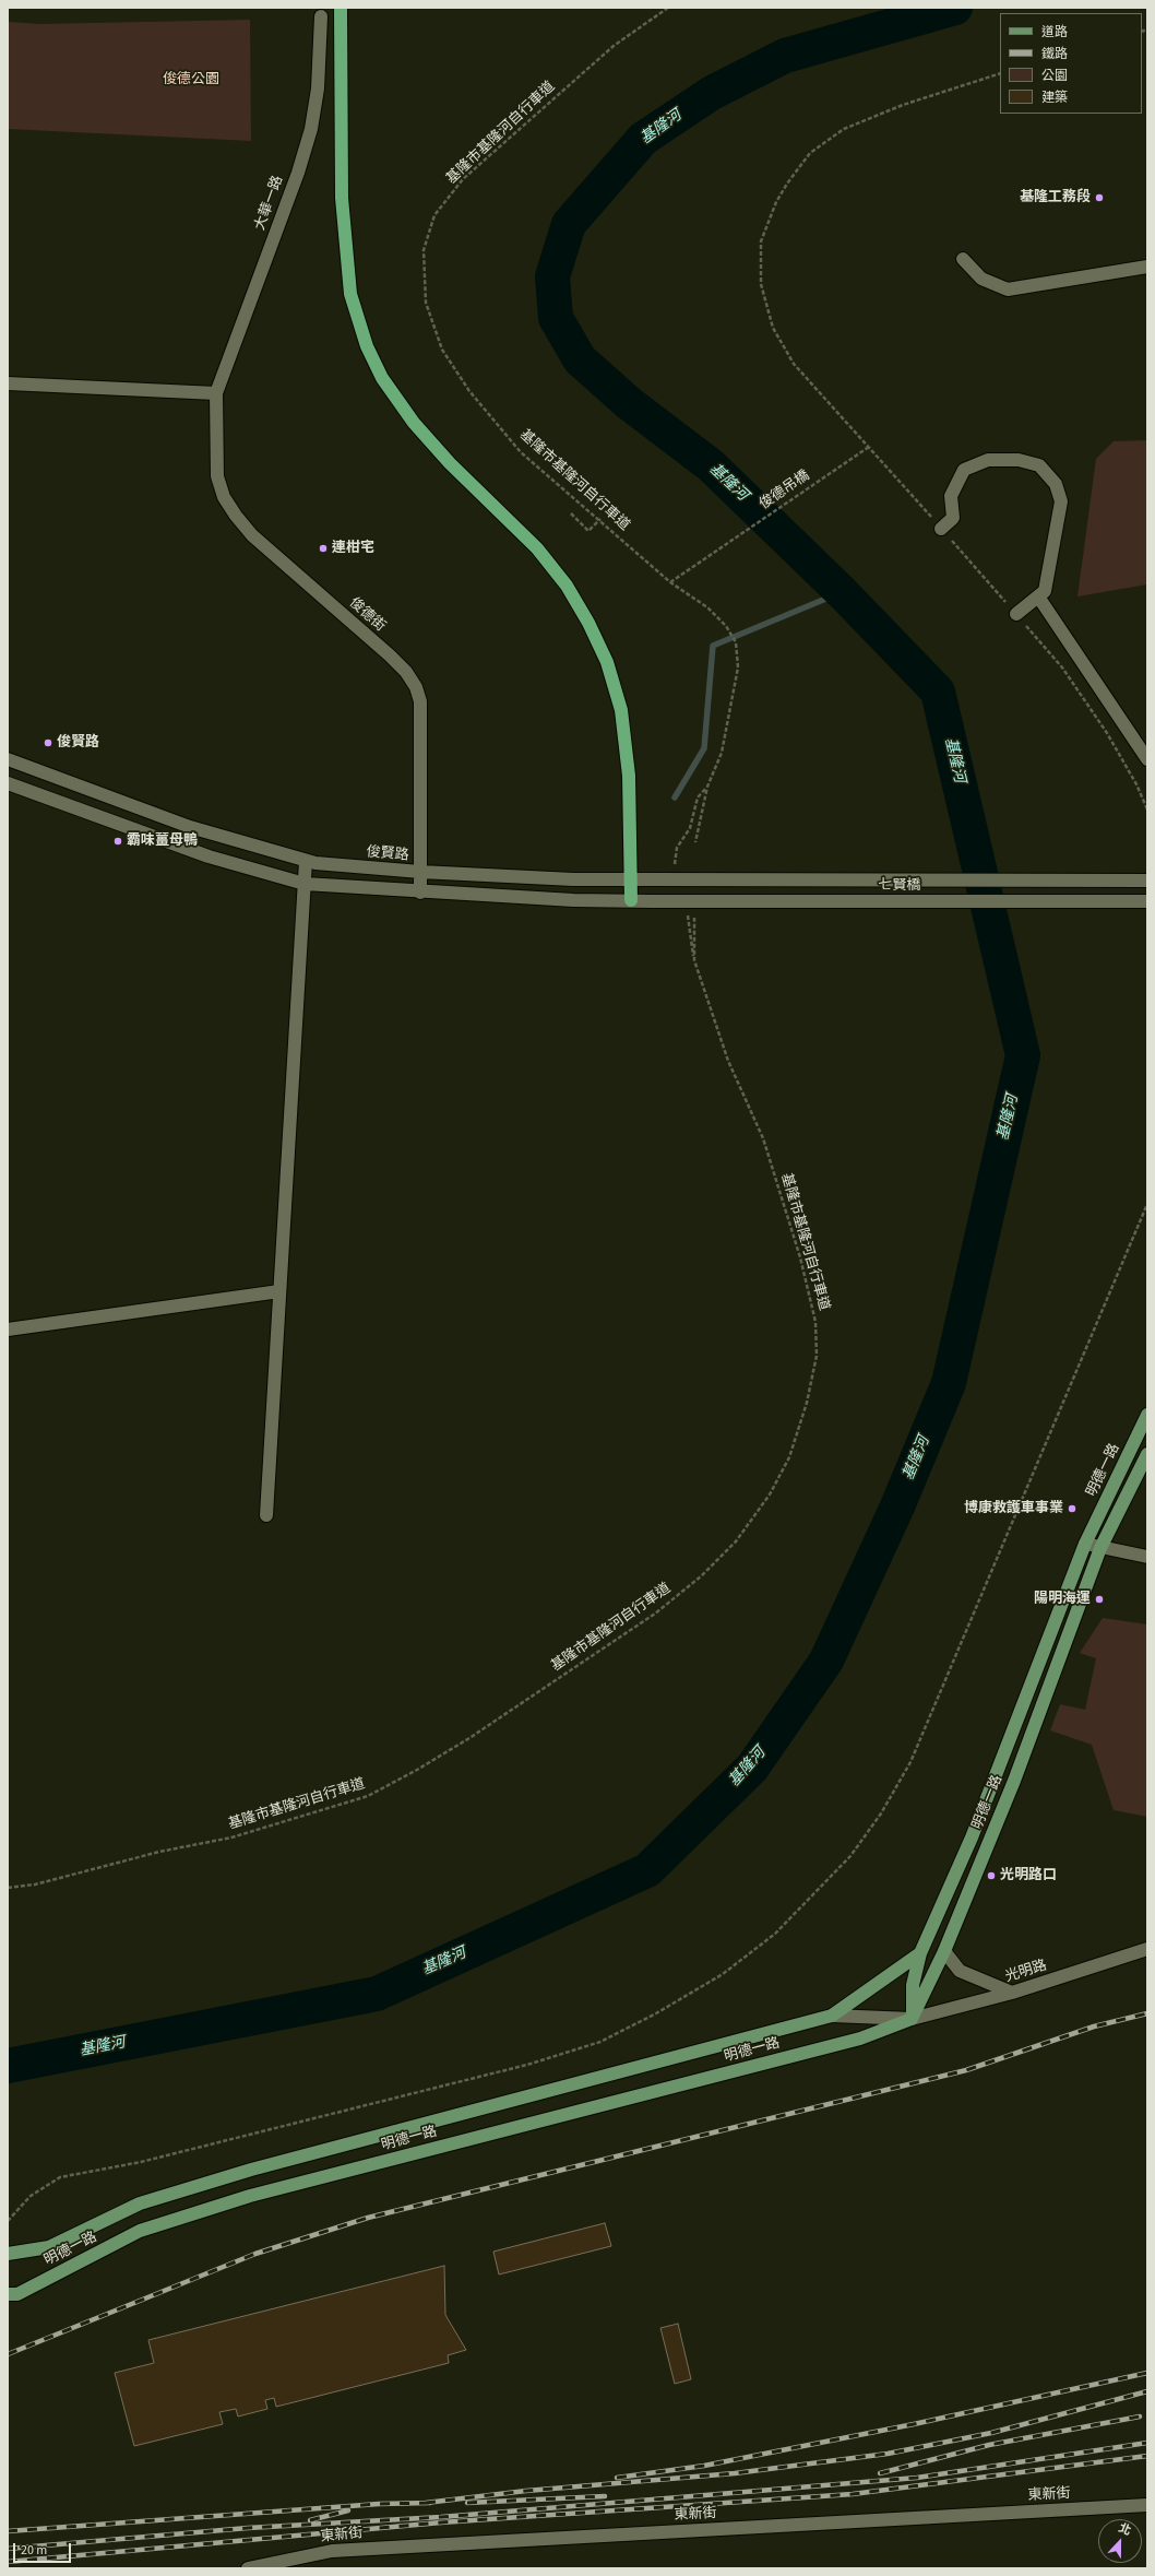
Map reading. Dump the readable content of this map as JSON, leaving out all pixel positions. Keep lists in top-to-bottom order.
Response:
{
  "streets": {
    "main road": ["明德一路"],
    "street": [
      "大華一路",
      "俊德街",
      "俊賢路",
      "七賢橋",
      "光明路",
      "東新街"
    ],
    "path": ["基隆市基隆河自行車道", "俊德吊橋"]
  },
  "crossings": [
    ["基隆市基隆河自行車道", "俊德吊橋"],
    ["基隆市基隆河自行車道", "七賢橋"],
    ["大華一路", "俊德街"],
    ["俊德街", "俊賢路"],
    ["俊賢路", "七賢橋"],
    ["明德一路", "光明路"]
  ],
  "water": ["基隆河"],
  "parks": ["俊德公園"],
  "places": [
    "基隆工務段",
    "連柑宅",
    "俊賢路",
    "霸味薑母鴨",
    "博康救護車事業",
    "陽明海運",
    "光明路口"
  ],
  "legend": [
    "道路",
    "鐵路",
    "公園",
    "建築"
  ],
  "scale_bar": "20 m",
  "north": "top"
}
